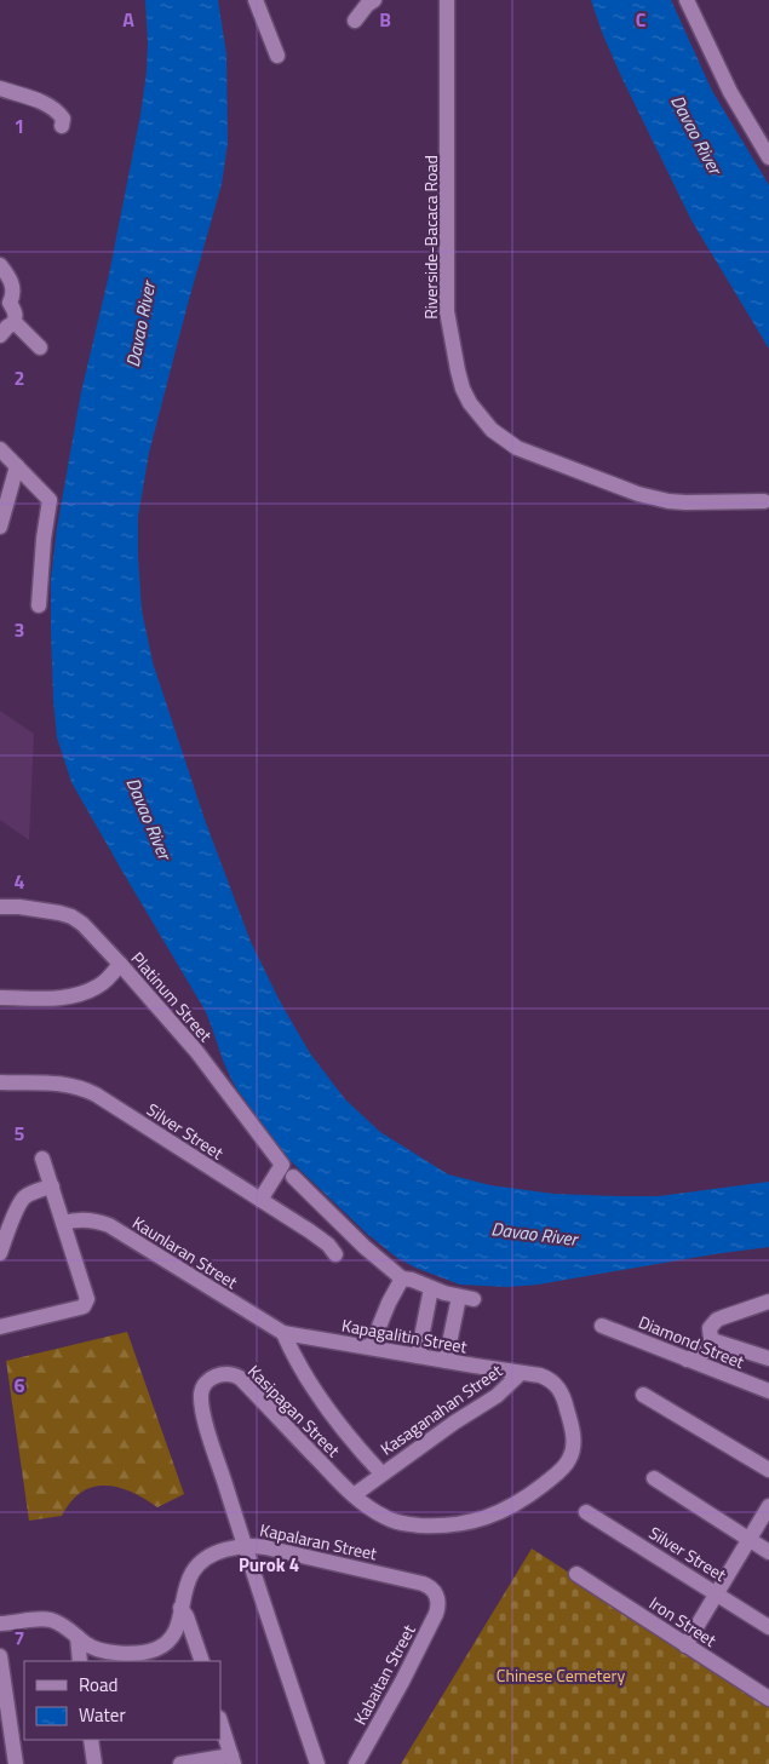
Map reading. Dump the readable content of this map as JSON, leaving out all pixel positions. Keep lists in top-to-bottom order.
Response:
{
  "streets": {
    "street": [
      "Riverside-Bacaca Road",
      "Platinum Street",
      "Silver Street",
      "Kaunlaran Street",
      "Kapagalitin Street",
      "Diamond Street",
      "Kasaganahan Street",
      "Kasipagan Street",
      "Kapalaran Street",
      "Iron Street",
      "Kabaitan Street"
    ]
  },
  "crossings": [
    ["Platinum Street", "Silver Street"],
    ["Kaunlaran Street", "Kapagalitin Street"],
    ["Kaunlaran Street", "Kasaganahan Street"],
    ["Kapagalitin Street", "Kasaganahan Street"],
    ["Kapagalitin Street", "Kasipagan Street"],
    ["Kasaganahan Street", "Kasipagan Street"],
    ["Kasipagan Street", "Kapalaran Street"],
    ["Kapalaran Street", "Kabaitan Street"]
  ],
  "districts": ["Purok 4"],
  "water": ["Davao River"],
  "parks": ["Chinese Cemetery"],
  "legend": ["Road", "Water"],
  "grid": {
    "columns": ["A", "B", "C"],
    "rows": [
      "1",
      "2",
      "3",
      "4",
      "5",
      "6",
      "7"
    ]
  }
}
